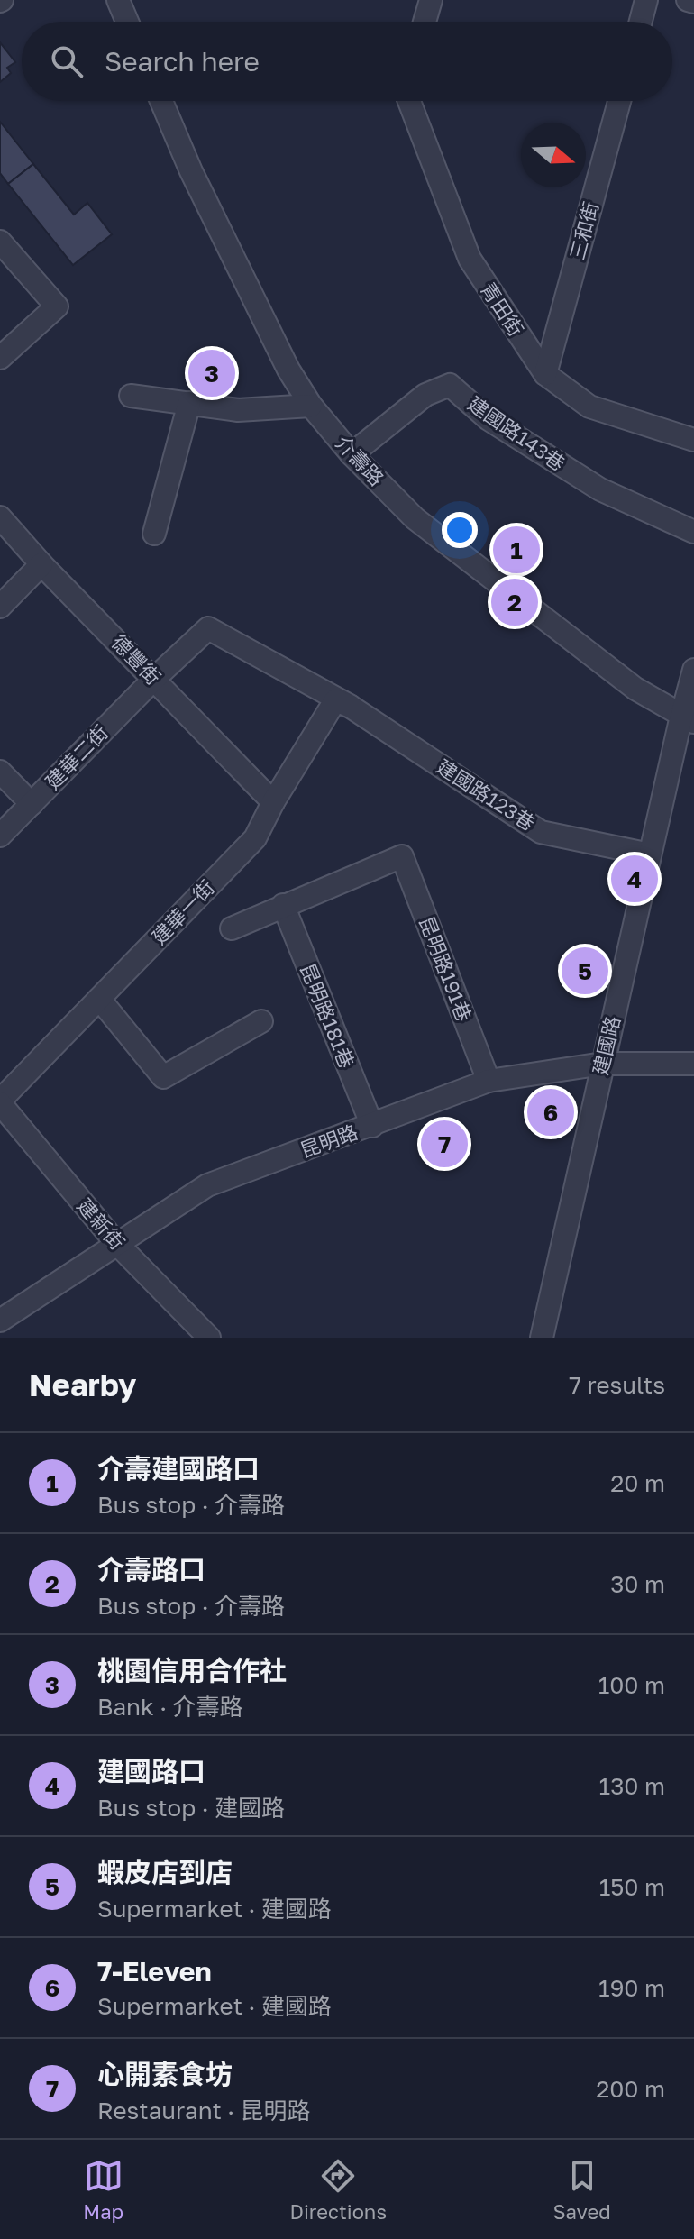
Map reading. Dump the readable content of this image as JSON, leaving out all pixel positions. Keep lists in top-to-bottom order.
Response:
{
  "streets": {
    "street": [
      "三和街",
      "青田街",
      "建國路143巷",
      "介壽路",
      "德豐街",
      "建華二街",
      "建國路123巷",
      "建華一街",
      "昆明路191巷",
      "昆明路181巷",
      "建國路",
      "昆明路",
      "建新街"
    ]
  },
  "crossings": [
    ["三和街", "青田街"],
    ["建國路143巷", "介壽路"],
    ["介壽路", "建國路"],
    ["德豐街", "建華二街"],
    ["德豐街", "建華一街"],
    ["建華二街", "建國路123巷"],
    ["建華二街", "建華一街"],
    ["建國路123巷", "建華一街"],
    ["建國路123巷", "建國路"],
    ["建華一街", "建新街"],
    ["昆明路191巷", "昆明路181巷"],
    ["昆明路191巷", "昆明路"],
    ["昆明路181巷", "昆明路"],
    ["建國路", "昆明路"],
    ["昆明路", "建新街"]
  ],
  "north": "right",
  "page": {
    "search": "Search here",
    "pins": [
      "3",
      "1",
      "2",
      "4",
      "5",
      "6",
      "7"
    ],
    "heading": ["Nearby", "7 results"],
    "list": [
      {
        "mark": "1",
        "name": "介壽建國路口",
        "note": "Bus stop · 介壽路",
        "value": "20 m"
      },
      {
        "mark": "2",
        "name": "介壽路口",
        "note": "Bus stop · 介壽路",
        "value": "30 m"
      },
      {
        "mark": "3",
        "name": "桃園信用合作社",
        "note": "Bank · 介壽路",
        "value": "100 m"
      },
      {
        "mark": "4",
        "name": "建國路口",
        "note": "Bus stop · 建國路",
        "value": "130 m"
      },
      {
        "mark": "5",
        "name": "蝦皮店到店",
        "note": "Supermarket · 建國路",
        "value": "150 m"
      },
      {
        "mark": "6",
        "name": "7-Eleven",
        "note": "Supermarket · 建國路",
        "value": "190 m"
      },
      {
        "mark": "7",
        "name": "心開素食坊",
        "note": "Restaurant · 昆明路",
        "value": "200 m"
      }
    ],
    "nav": ["Map", "Directions", "Saved"]
  }
}
